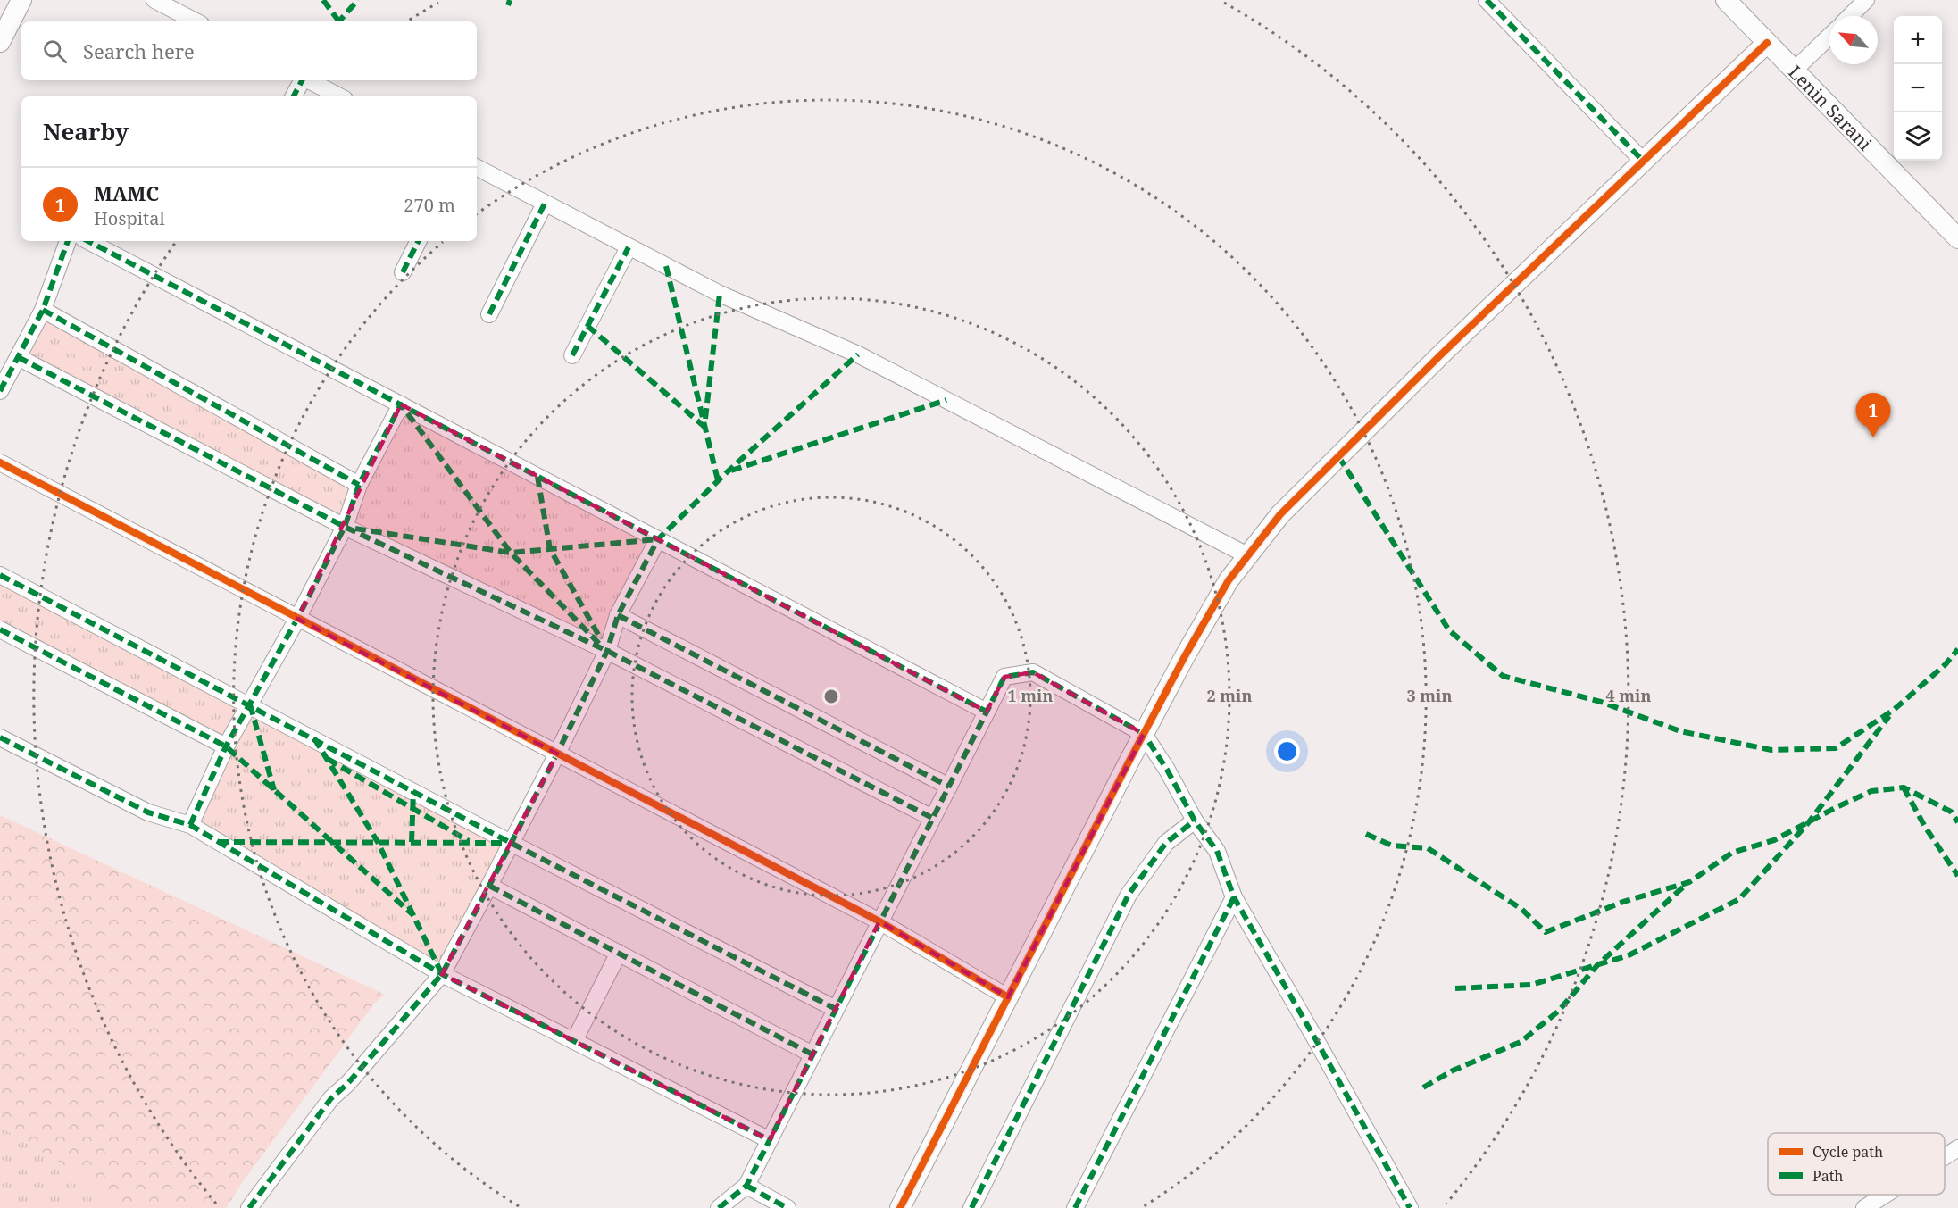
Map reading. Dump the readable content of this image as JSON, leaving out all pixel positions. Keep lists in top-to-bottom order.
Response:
{
  "streets": {
    "street": ["Lenin Sarani"]
  },
  "legend": ["Cycle path", "Path"],
  "north": "top left",
  "page": {
    "map_buttons": ["+", "−"],
    "search": "Search here",
    "heading": "Nearby",
    "list": [
      {
        "mark": "1",
        "name": "MAMC",
        "note": "Hospital",
        "value": "270 m"
      }
    ],
    "pins": "1"
  },
  "rings": [
    "1 min",
    "2 min",
    "3 min",
    "4 min"
  ]
}
